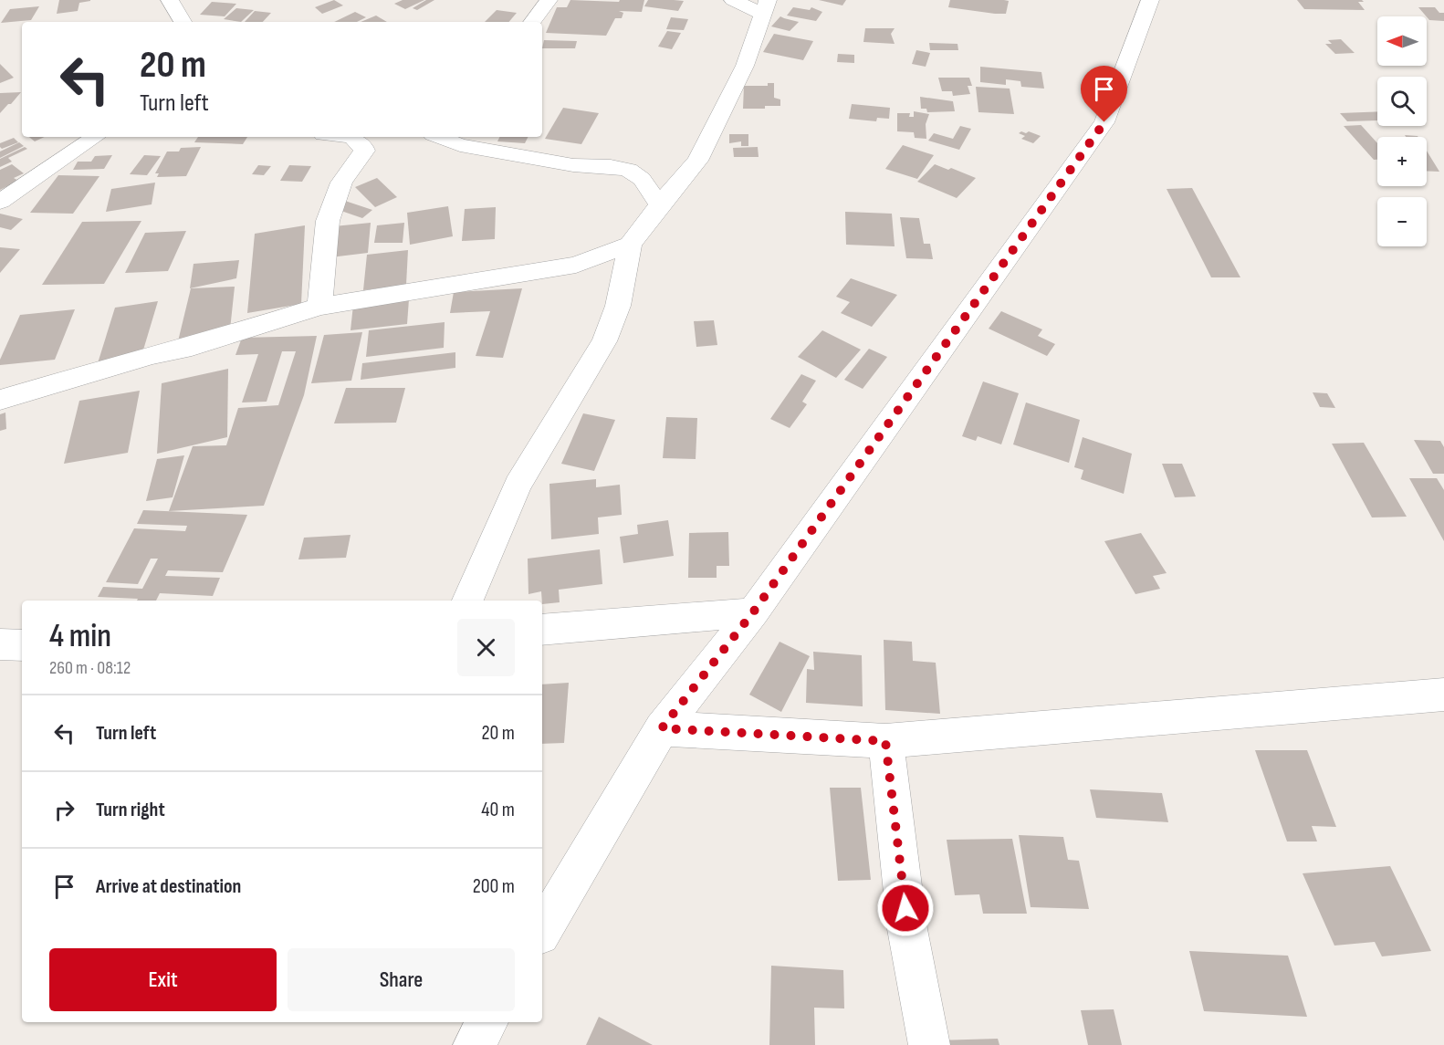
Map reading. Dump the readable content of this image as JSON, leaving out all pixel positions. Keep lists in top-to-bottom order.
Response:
{
  "north": "left",
  "page": {
    "map_buttons": ["+", "−"],
    "turn": ["20 m", "Turn left"],
    "heading": ["4 min", "260 m · 08:12"],
    "list": [
      {
        "name": "Turn left",
        "value": "20 m"
      },
      {
        "name": "Turn right",
        "value": "40 m"
      },
      {
        "name": "Arrive at destination",
        "value": "200 m"
      }
    ],
    "buttons": ["Exit", "Share"]
  }
}
